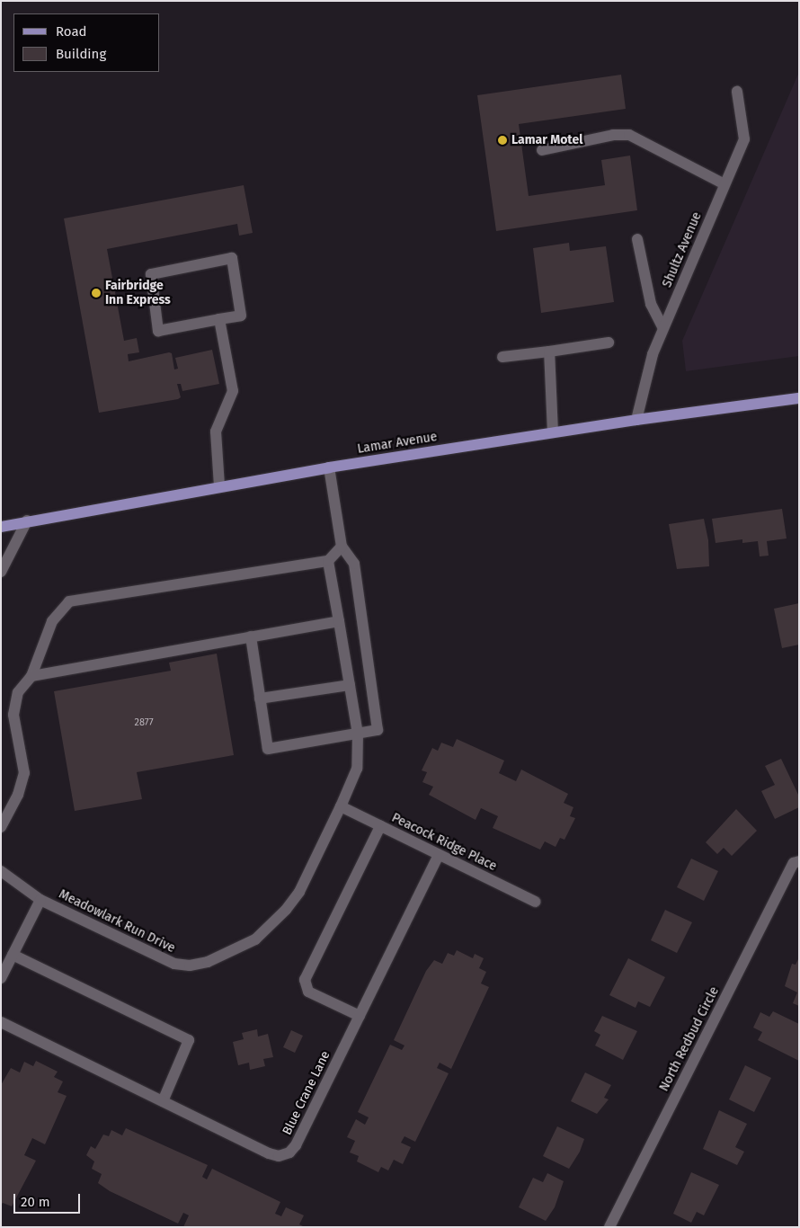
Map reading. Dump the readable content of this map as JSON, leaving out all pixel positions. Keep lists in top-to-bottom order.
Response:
{
  "streets": {
    "main road": ["Lamar Avenue"],
    "street": [
      "Shultz Avenue",
      "Peacock Ridge Place",
      "Meadowlark Run Drive",
      "North Redbud Circle",
      "Blue Crane Lane"
    ]
  },
  "crossings": [
    ["Shultz Avenue", "Lamar Avenue"],
    ["Peacock Ridge Place", "Meadowlark Run Drive"],
    ["Peacock Ridge Place", "Blue Crane Lane"]
  ],
  "places": ["Lamar Motel", "Fairbridge Inn Express"],
  "house_numbers": ["2877"],
  "legend": ["Road", "Building"],
  "scale_bar": "20 m"
}
